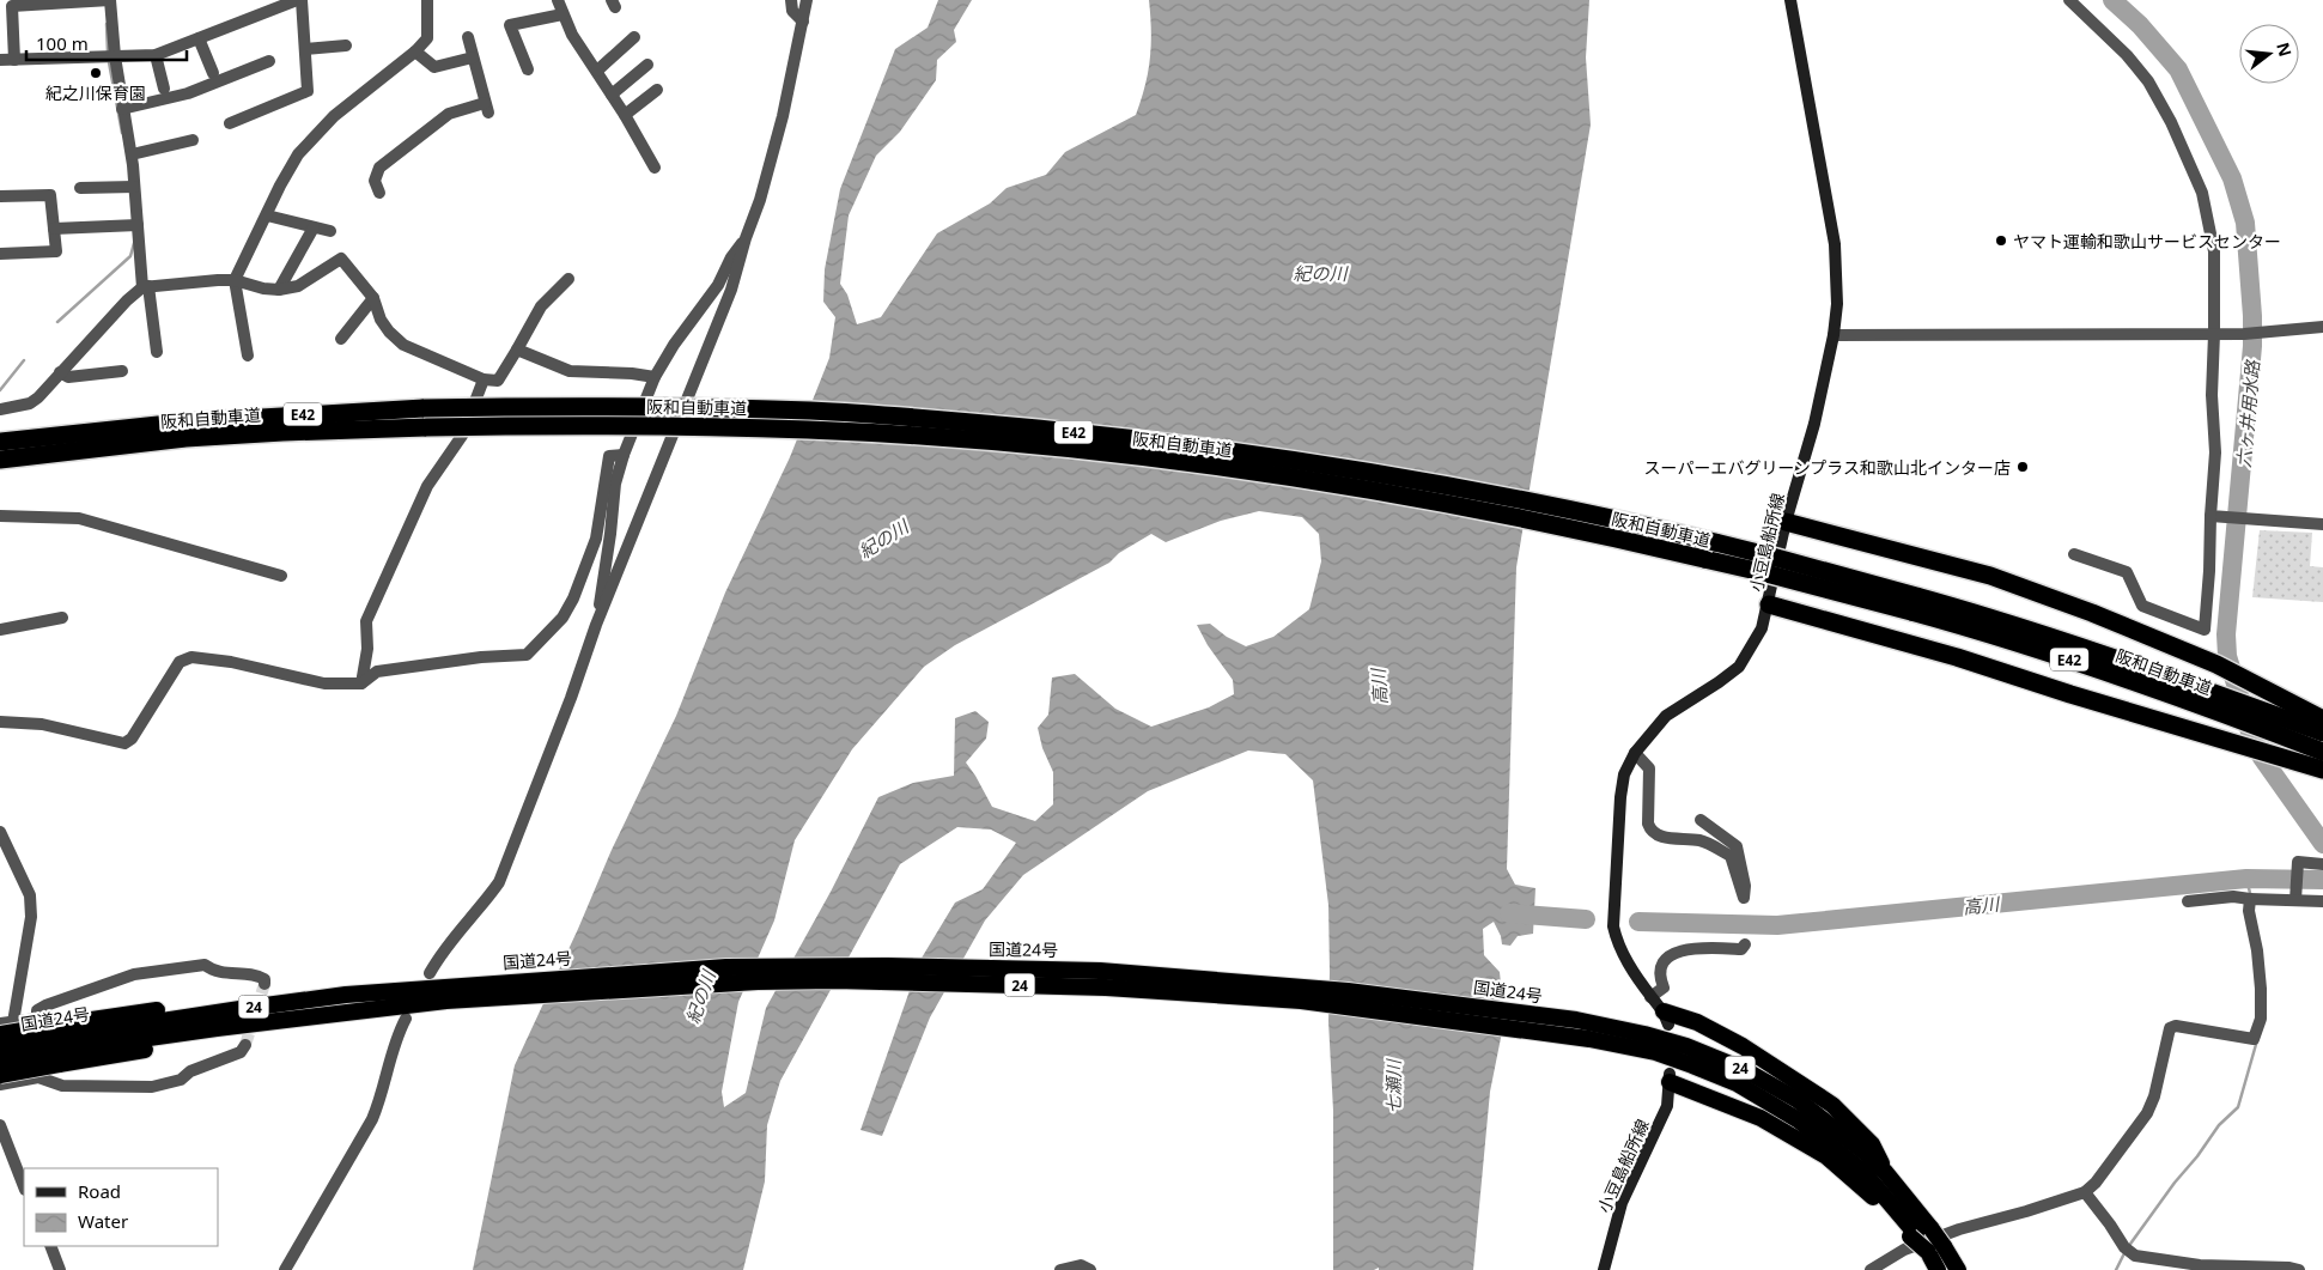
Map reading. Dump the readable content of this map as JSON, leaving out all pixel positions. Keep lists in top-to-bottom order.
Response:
{
  "streets": {
    "highway": [
      "阪和自動車道",
      "E42",
      "国道24号",
      "24"
    ],
    "main road": ["小豆島船所線"]
  },
  "crossings": [
    ["小豆島船所線", "24"],
    ["国道24号", "24"]
  ],
  "water": [
    "紀の川",
    "六ヶ井用水路",
    "高川",
    "七瀬川"
  ],
  "places": ["紀之川保育園", "ヤマト運輸和歌山サービスセンター", "スーパーエバグリーンプラス和歌山北インター店"],
  "legend": ["Road", "Water"],
  "scale_bar": "100 m",
  "north": "right"
}
